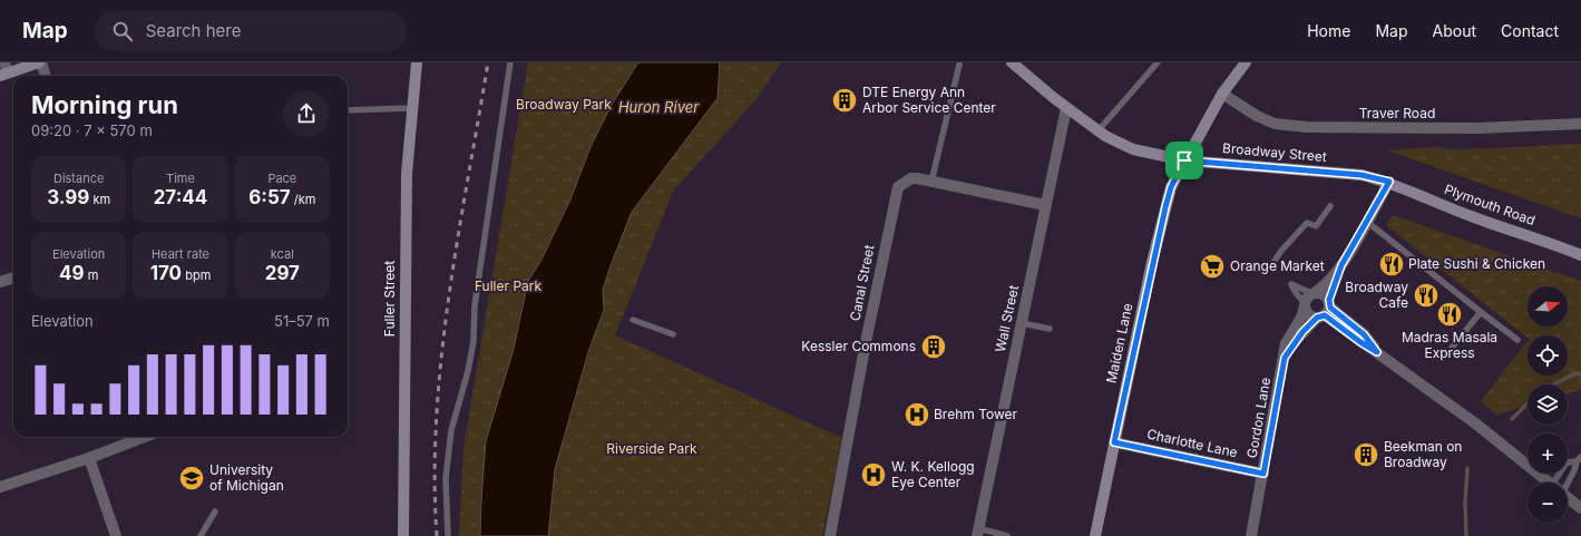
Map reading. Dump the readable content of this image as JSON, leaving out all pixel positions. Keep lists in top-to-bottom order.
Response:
{
  "streets": {
    "main road": [
      "Broadway Street",
      "Plymouth Road",
      "Fuller Street",
      "Maiden Lane"
    ],
    "street": [
      "Traver Road",
      "Canal Street",
      "Wall Street",
      "Gordon Lane",
      "Charlotte Lane"
    ]
  },
  "crossings": [
    ["Traver Road", "Maiden Lane"],
    ["Broadway Street", "Plymouth Road"],
    ["Broadway Street", "Wall Street"],
    ["Broadway Street", "Maiden Lane"],
    ["Canal Street", "Wall Street"],
    ["Maiden Lane", "Charlotte Lane"],
    ["Gordon Lane", "Charlotte Lane"]
  ],
  "water": ["Huron River"],
  "parks": ["Broadway Park", "Fuller Park", "Riverside Park"],
  "places": {
    "building": ["DTE Energy Ann Arbor Service Center", "Kessler Commons", "Beekman on Broadway"],
    "restaurant": ["Plate Sushi & Chicken", "Broadway Cafe", "Madras Masala Express"],
    "supermarket": ["Orange Market"],
    "hospital": ["Brehm Tower", "W. K. Kellogg Eye Center"],
    "school or university": ["University of Michigan"]
  },
  "north": "right",
  "page": {
    "header": "Map",
    "search": "Search here",
    "nav": [
      "Home",
      "Map",
      "About",
      "Contact"
    ],
    "heading": ["Morning run", "09:20 · 7 × 570 m"],
    "stats": [
      ["Distance", "3.99 km"],
      ["Time", "27:44"],
      ["Pace", "6:57 /km"],
      ["Elevation", "49 m"],
      ["Heart rate", "170 bpm"],
      ["kcal", "297"]
    ],
    "map_buttons": ["+", "−"],
    "chart": ["Elevation", "51–57 m"]
  }
}
